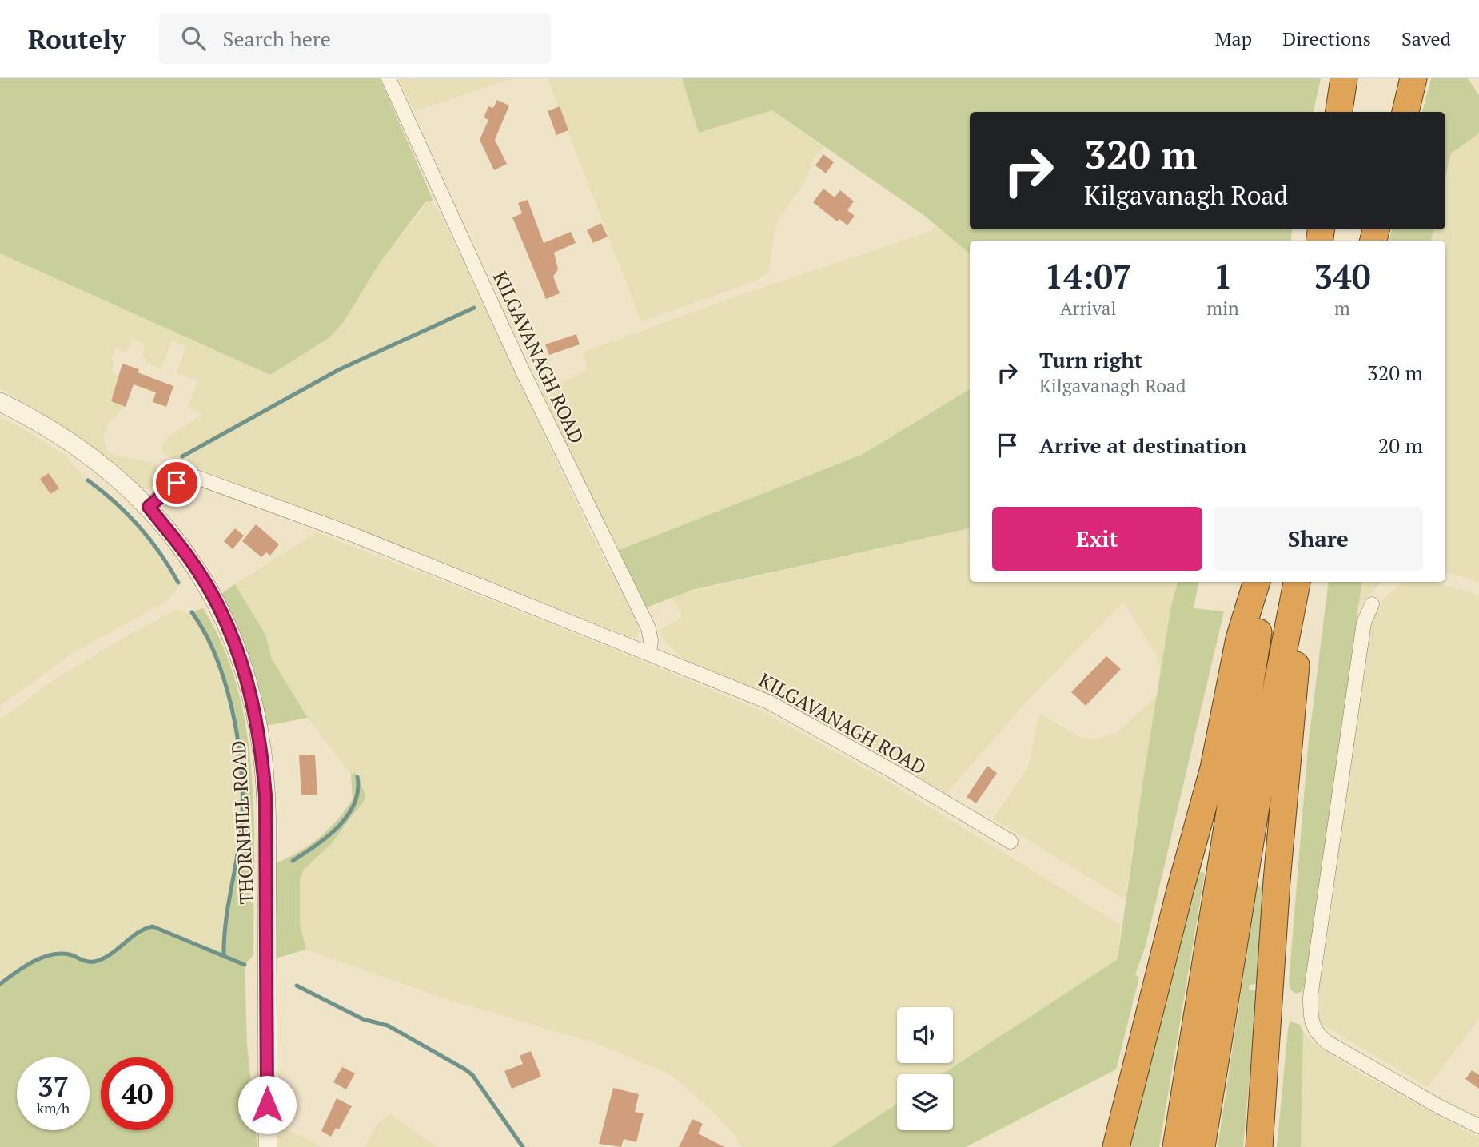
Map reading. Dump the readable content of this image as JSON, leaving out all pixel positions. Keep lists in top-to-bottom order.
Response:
{
  "streets": {
    "street": ["KILGAVANAGH ROAD", "THORNHILL ROAD"]
  },
  "crossings": [
    ["KILGAVANAGH ROAD", "THORNHILL ROAD"]
  ],
  "page": {
    "header": "Routely",
    "search": "Search here",
    "nav": ["Map", "Directions", "Saved"],
    "turn": ["320 m", "Kilgavanagh Road"],
    "eta": [
      "14:07",
      "Arrival",
      "1",
      "min",
      "340",
      "m"
    ],
    "list": [
      {
        "name": "Turn right",
        "note": "Kilgavanagh Road",
        "value": "320 m"
      },
      {
        "name": "Arrive at destination",
        "value": "20 m"
      }
    ],
    "buttons": ["Exit", "Share"],
    "speed": "37 km/h",
    "limit": "40"
  }
}
